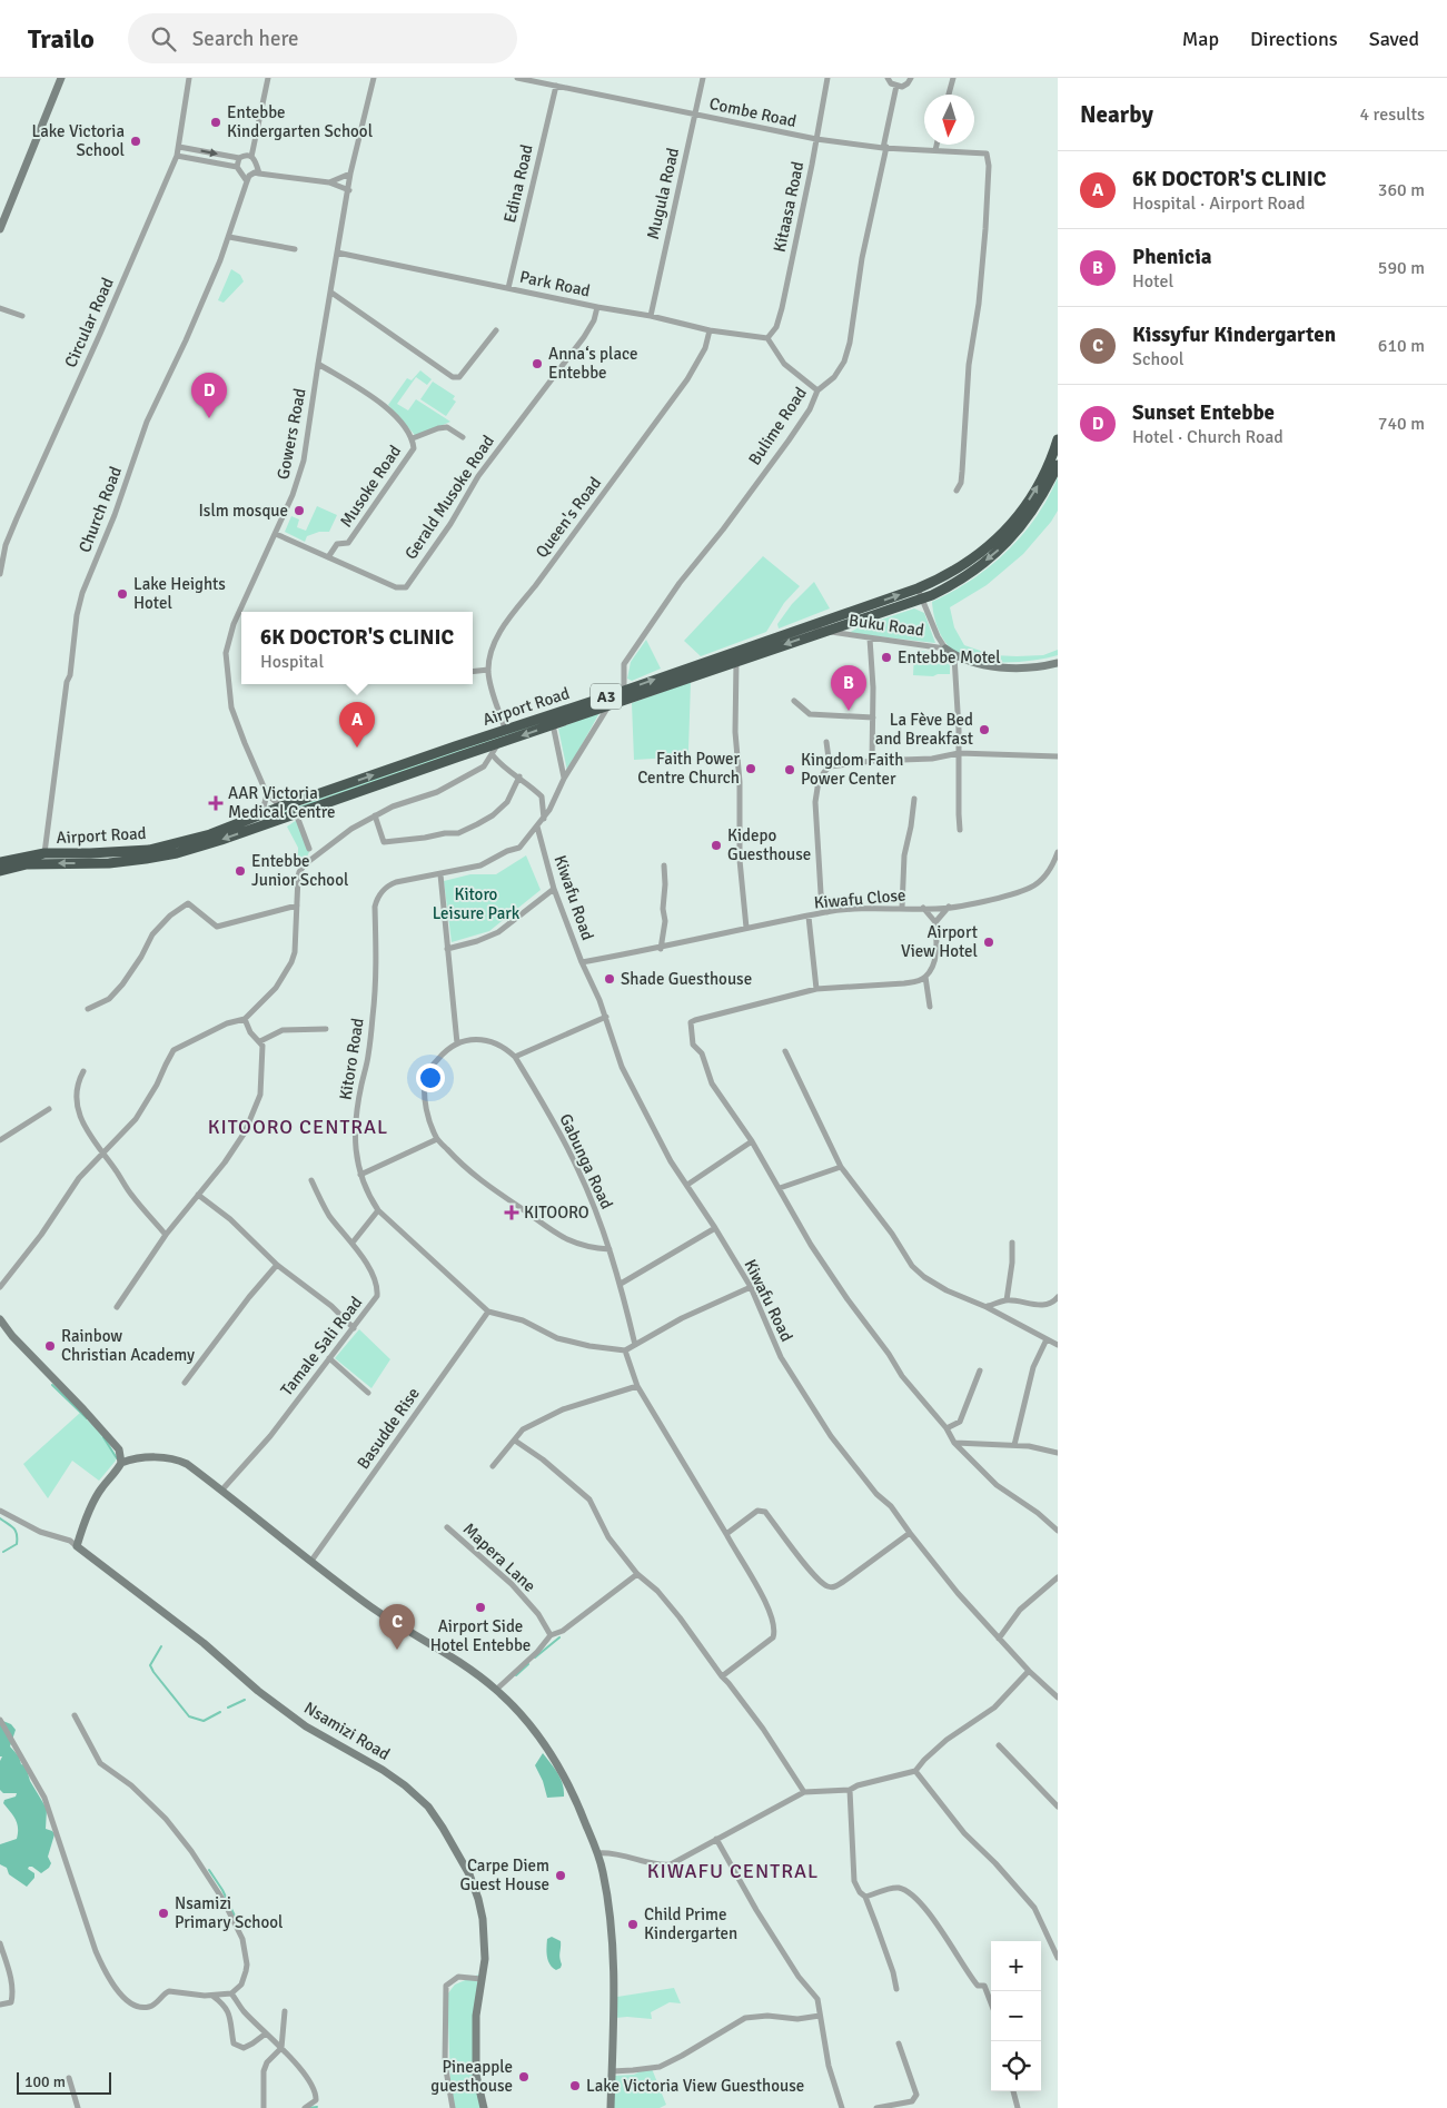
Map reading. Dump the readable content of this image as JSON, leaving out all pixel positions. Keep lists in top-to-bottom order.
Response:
{
  "streets": {
    "highway": ["A3", "Airport Road"],
    "street": [
      "Combe Road",
      "Edina Road",
      "Mugula Road",
      "Kitaasa Road",
      "Park Road",
      "Circular Road",
      "Bulime Road",
      "Gowers Road",
      "Musoke Road",
      "Gerald Musoke Road",
      "Church Road",
      "Queen's Road",
      "Buku Road",
      "Kiwafu Road",
      "Kiwafu Close",
      "Kitoro Road",
      "Gabunga Road",
      "Tamale Sali Road",
      "Basudde Rise",
      "Mapera Lane",
      "Nsamizi Road"
    ]
  },
  "crossings": [
    ["Combe Road", "Edina Road"],
    ["Combe Road", "Mugula Road"],
    ["Combe Road", "Kitaasa Road"],
    ["Combe Road", "Bulime Road"],
    ["Edina Road", "Park Road"],
    ["Mugula Road", "Park Road"],
    ["Kitaasa Road", "Park Road"],
    ["Park Road", "Gowers Road"],
    ["Park Road", "Gerald Musoke Road"],
    ["Park Road", "Queen's Road"],
    ["Bulime Road", "Airport Road"],
    ["Gowers Road", "Musoke Road"],
    ["Gowers Road", "Gerald Musoke Road"],
    ["Gowers Road", "Airport Road"],
    ["Musoke Road", "Gerald Musoke Road"],
    ["Church Road", "Airport Road"],
    ["Queen's Road", "Airport Road"],
    ["Buku Road", "Airport Road"],
    ["Airport Road", "Kitoro Road"],
    ["Kiwafu Road", "Kiwafu Close"],
    ["Kiwafu Road", "Kitoro Road"],
    ["Kitoro Road", "Basudde Rise"]
  ],
  "districts": ["KITOORO CENTRAL", "KIWAFU CENTRAL"],
  "parks": ["Kitoro Leisure Park"],
  "places": {
    "other": [
      "Entebbe Kindergarten School",
      "Lake Victoria School",
      "Anna‘s place Entebbe",
      "Islm mosque",
      "Lake Heights Hotel",
      "Entebbe Motel",
      "La Fève Bed and Breakfast",
      "Faith Power Centre Church",
      "Kingdom Faith Power Center",
      "Kidepo Guesthouse",
      "Entebbe Junior School",
      "Airport View Hotel",
      "Shade Guesthouse",
      "Rainbow Christian Academy",
      "Airport Side Hotel Entebbe",
      "Carpe Diem Guest House",
      "Nsamizi Primary School",
      "Child Prime Kindergarten",
      "Pineapple guesthouse",
      "Lake Victoria View Guesthouse"
    ],
    "health": ["AAR Victoria Medical Centre", "KITOORO"]
  },
  "scale_bar": "100 m",
  "north": "bottom",
  "page": {
    "header": "Trailo",
    "search": "Search here",
    "nav": ["Map", "Directions", "Saved"],
    "heading": ["Nearby", "4 results"],
    "list": [
      {
        "mark": "A",
        "name": "6K DOCTOR'S CLINIC",
        "note": "Hospital · Airport Road",
        "value": "360 m"
      },
      {
        "mark": "B",
        "name": "Phenicia",
        "note": "Hotel",
        "value": "590 m"
      },
      {
        "mark": "C",
        "name": "Kissyfur Kindergarten",
        "note": "School",
        "value": "610 m"
      },
      {
        "mark": "D",
        "name": "Sunset Entebbe",
        "note": "Hotel · Church Road",
        "value": "740 m"
      }
    ],
    "pins": [
      "D",
      "B",
      "A",
      "C"
    ],
    "popup": ["6K DOCTOR'S CLINIC", "Hospital"],
    "map_buttons": ["+", "−"],
    "scale": "100 m"
  }
}
